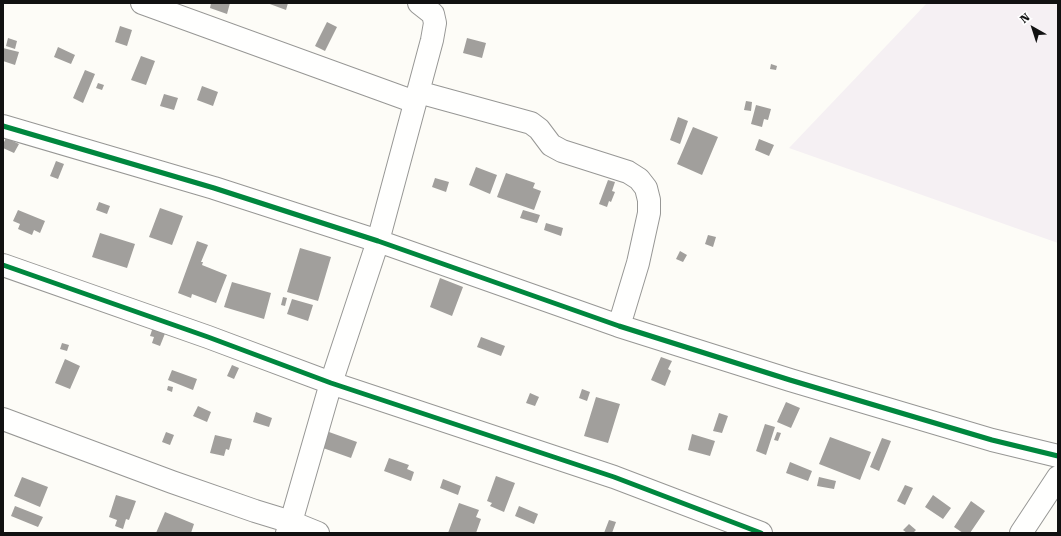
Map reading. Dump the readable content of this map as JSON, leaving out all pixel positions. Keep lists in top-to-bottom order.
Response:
{
  "north": "top left"
}
